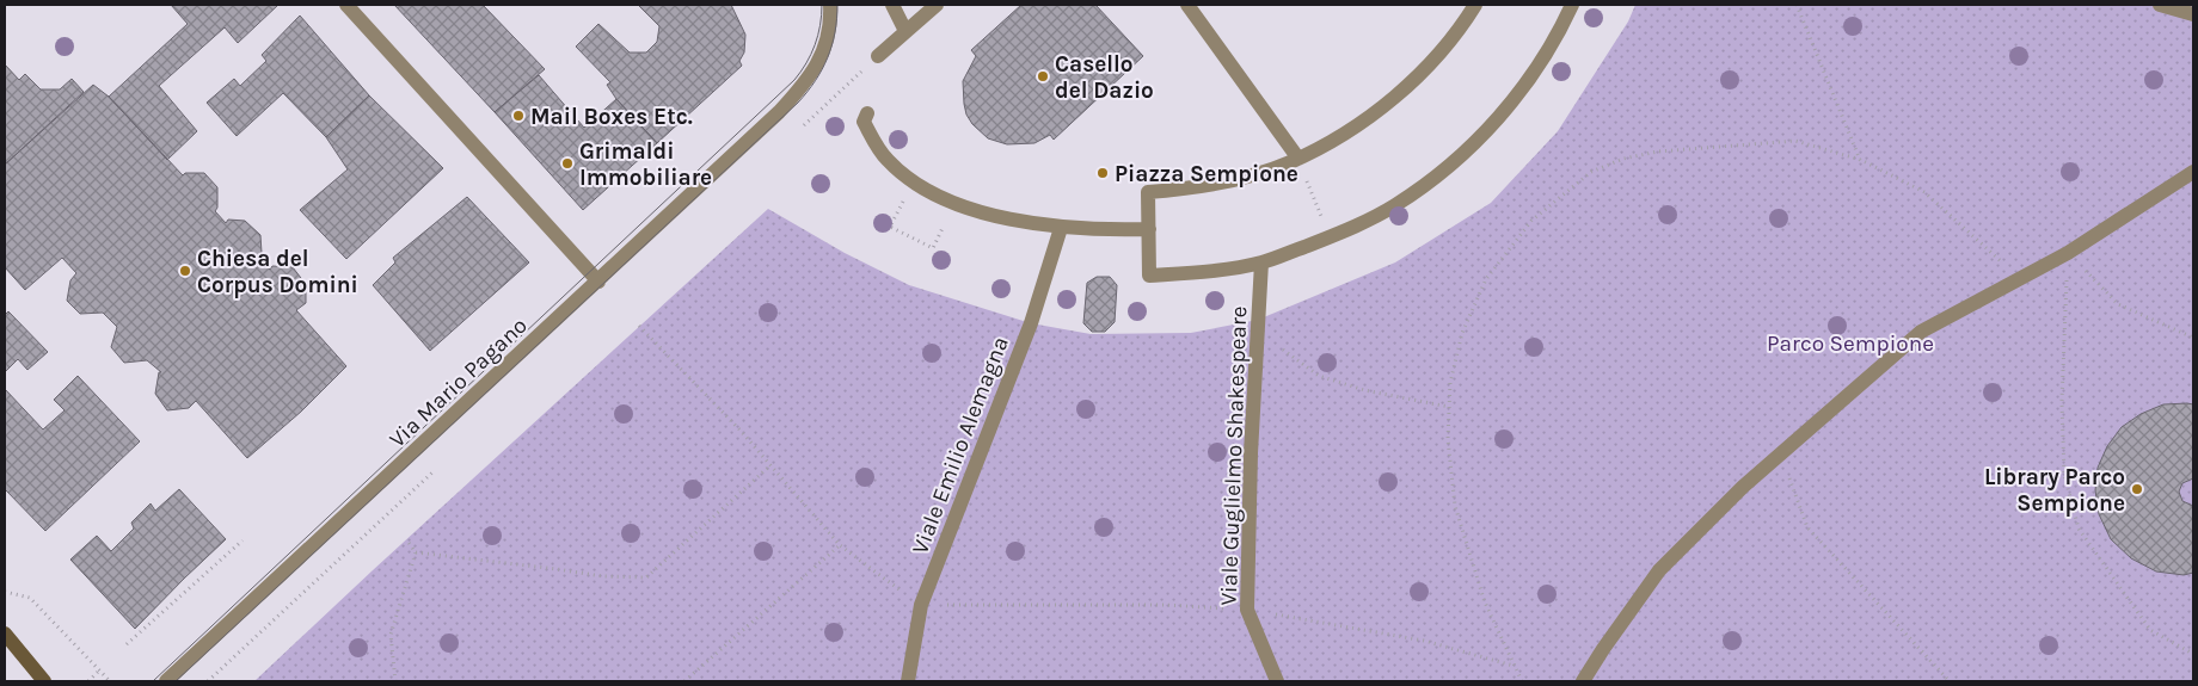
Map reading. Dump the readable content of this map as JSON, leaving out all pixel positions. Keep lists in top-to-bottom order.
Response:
{
  "streets": {
    "street": ["Via Mario Pagano", "Viale Emilio Alemagna", "Viale Guglielmo Shakespeare"]
  },
  "parks": ["Parco Sempione"],
  "places": [
    "Casello del Dazio",
    "Mail Boxes Etc.",
    "Grimaldi Immobiliare",
    "Piazza Sempione",
    "Chiesa del Corpus Domini",
    "Library Parco Sempione"
  ]
}
